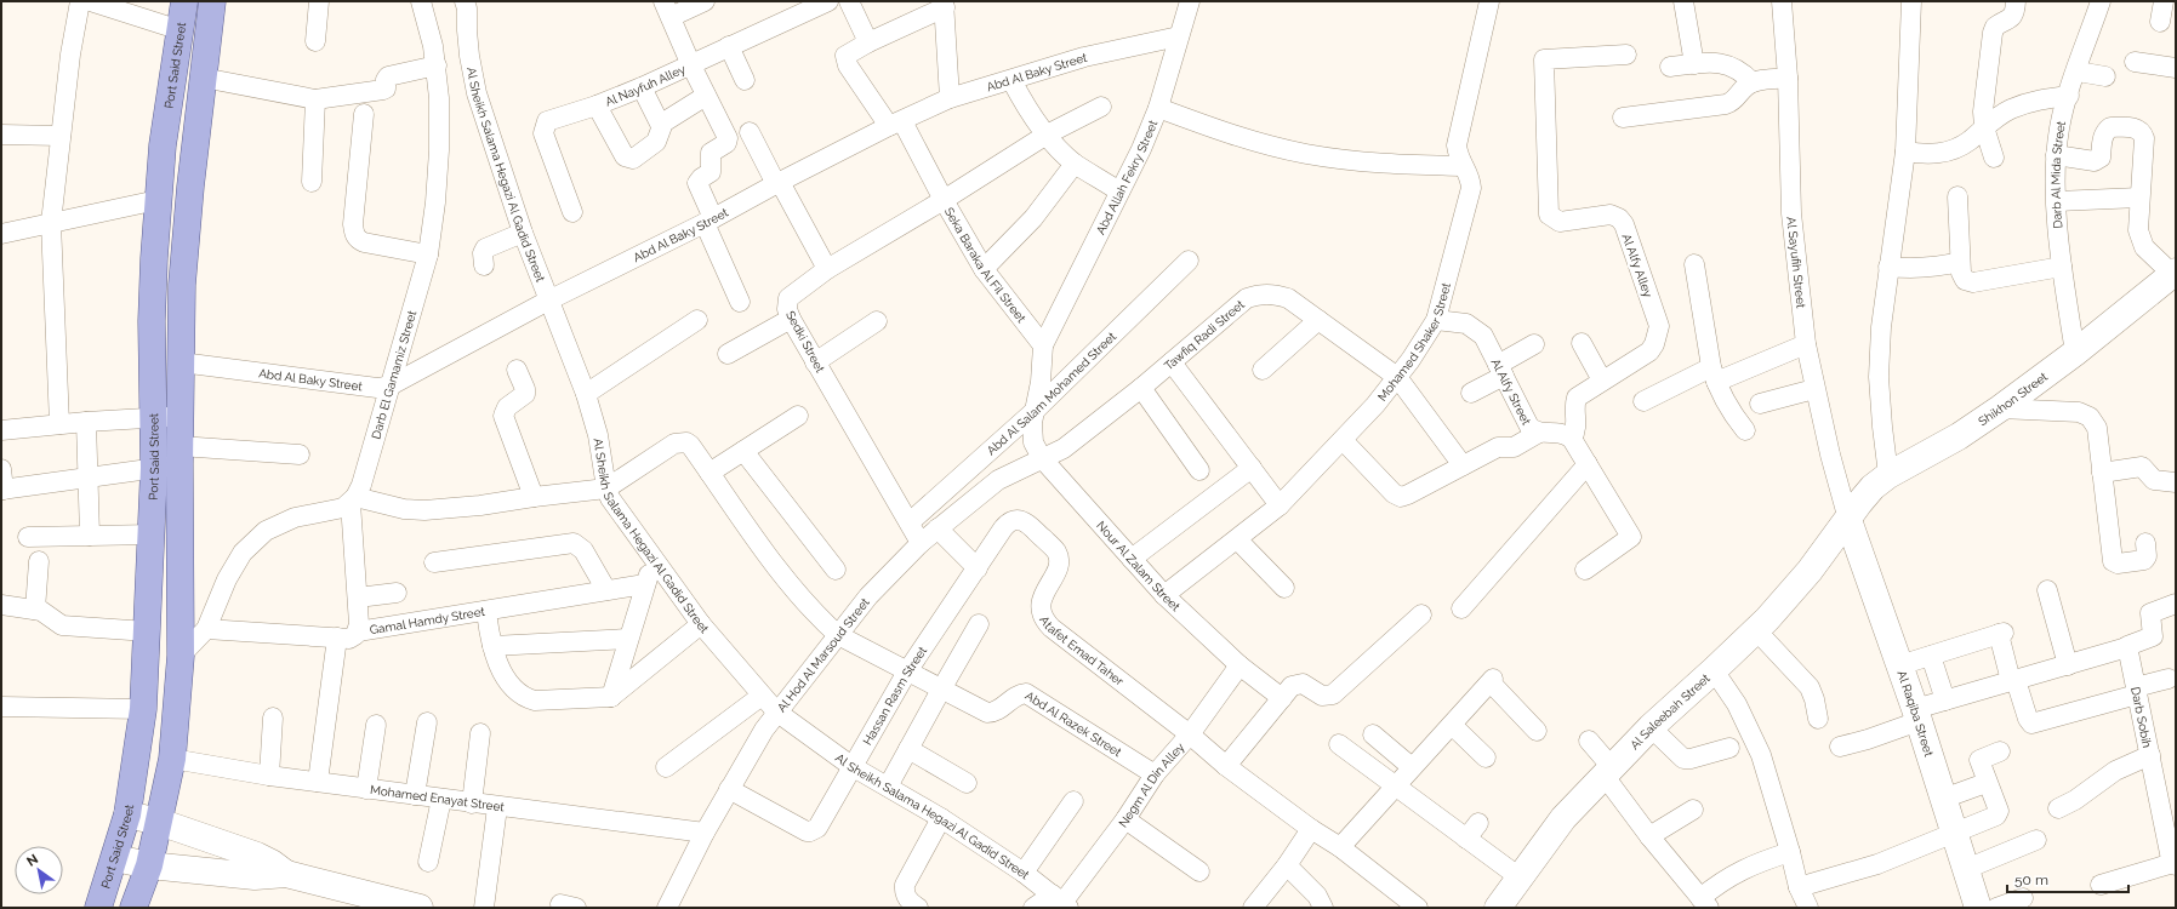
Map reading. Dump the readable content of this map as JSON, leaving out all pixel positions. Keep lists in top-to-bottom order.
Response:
{
  "streets": {
    "main road": [
      "Port Said Street",
      "Shikhon Street",
      "Al Saleebah Street",
      "Al Raqiba Street"
    ],
    "street": [
      "Abd Al Baky Street",
      "Al Nayfuh Alley",
      "Al Sheikh Salama Hegazi Al Gadid Street",
      "Darb Al Mida Street",
      "Abd Allah Fekry Street",
      "Al Sayufih Street",
      "Seka Baraka Al Fil Street",
      "Al Alfy Alley",
      "Tawfiq Radi Street",
      "Mohamed Shaker Street",
      "Sedki Street",
      "Darb El Gamamiz Street",
      "Al Alfy Street",
      "Abd Al Salam Mohamed Street",
      "Nour Al Zalam Street",
      "Gamal Hamdy Street",
      "Atafet Emad Taher",
      "Al Hod Al Marsoud Street",
      "Hassan Rasm Street",
      "Darb Sobih",
      "Abd Al Razek Street",
      "Negm Al Din Alley",
      "Mohamed Enayat Street"
    ]
  },
  "crossings": [
    ["Port Said Street", "Abd Al Baky Street"],
    ["Port Said Street", "Mohamed Enayat Street"],
    ["Abd Al Baky Street", "Al Sheikh Salama Hegazi Al Gadid Street"],
    ["Abd Al Baky Street", "Abd Allah Fekry Street"],
    ["Abd Al Baky Street", "Seka Baraka Al Fil Street"],
    ["Abd Al Baky Street", "Darb El Gamamiz Street"],
    ["Al Sheikh Salama Hegazi Al Gadid Street", "Al Hod Al Marsoud Street"],
    ["Al Sheikh Salama Hegazi Al Gadid Street", "Hassan Rasm Street"],
    ["Al Sheikh Salama Hegazi Al Gadid Street", "Abd Al Razek Street"],
    ["Al Sheikh Salama Hegazi Al Gadid Street", "Negm Al Din Alley"],
    ["Darb Al Mida Street", "Shikhon Street"],
    ["Abd Allah Fekry Street", "Seka Baraka Al Fil Street"],
    ["Al Sayufih Street", "Shikhon Street"],
    ["Al Sayufih Street", "Al Saleebah Street"],
    ["Al Sayufih Street", "Al Raqiba Street"],
    ["Seka Baraka Al Fil Street", "Sedki Street"],
    ["Al Alfy Alley", "Al Alfy Street"],
    ["Tawfiq Radi Street", "Mohamed Shaker Street"],
    ["Tawfiq Radi Street", "Nour Al Zalam Street"],
    ["Tawfiq Radi Street", "Al Hod Al Marsoud Street"],
    ["Mohamed Shaker Street", "Al Alfy Street"],
    ["Mohamed Shaker Street", "Nour Al Zalam Street"],
    ["Sedki Street", "Abd Al Salam Mohamed Street"],
    ["Sedki Street", "Al Hod Al Marsoud Street"],
    ["Abd Al Salam Mohamed Street", "Nour Al Zalam Street"],
    ["Shikhon Street", "Al Saleebah Street"],
    ["Shikhon Street", "Al Raqiba Street"],
    ["Nour Al Zalam Street", "Al Hod Al Marsoud Street"],
    ["Nour Al Zalam Street", "Negm Al Din Alley"],
    ["Atafet Emad Taher", "Hassan Rasm Street"],
    ["Atafet Emad Taher", "Negm Al Din Alley"],
    ["Al Hod Al Marsoud Street", "Hassan Rasm Street"],
    ["Al Hod Al Marsoud Street", "Abd Al Razek Street"],
    ["Al Hod Al Marsoud Street", "Mohamed Enayat Street"],
    ["Hassan Rasm Street", "Abd Al Razek Street"],
    ["Al Saleebah Street", "Al Raqiba Street"],
    ["Abd Al Razek Street", "Negm Al Din Alley"]
  ],
  "scale_bar": "50 m",
  "north": "top left"
}
